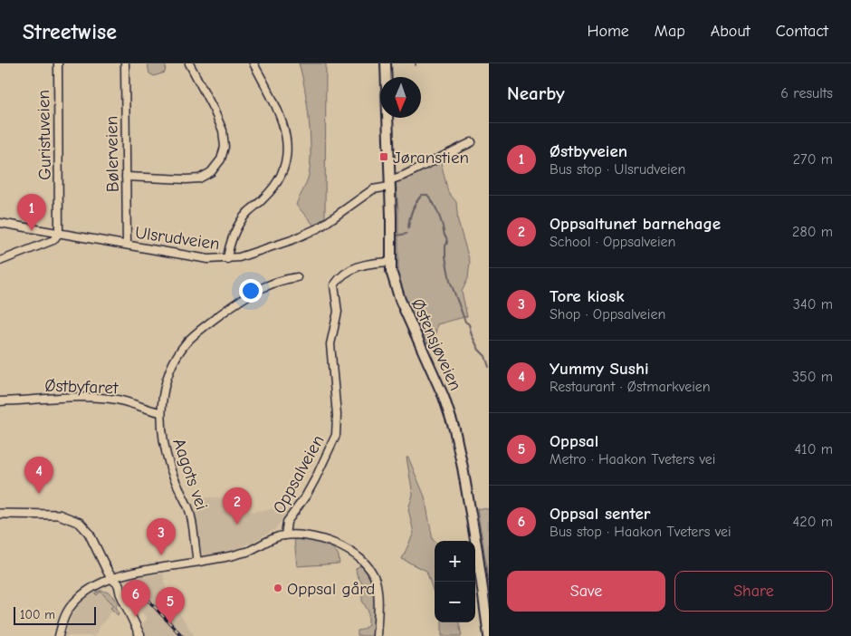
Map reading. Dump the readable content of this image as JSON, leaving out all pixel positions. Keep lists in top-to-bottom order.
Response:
{
  "streets": {
    "main road": ["Østensjøveien"],
    "street": [
      "Guristuveien",
      "Bølerveien",
      "Ulsrudveien",
      "Østbyfaret",
      "Aagots vei",
      "Oppsalveien"
    ]
  },
  "crossings": [
    ["Guristuveien", "Ulsrudveien"],
    ["Bølerveien", "Ulsrudveien"],
    ["Ulsrudveien", "Østensjøveien"],
    ["Østensjøveien", "Oppsalveien"],
    ["Østbyfaret", "Aagots vei"],
    ["Aagots vei", "Oppsalveien"]
  ],
  "places": {
    "transit": ["Jøranstien"],
    "other": ["Oppsal gård"]
  },
  "scale_bar": "100 m",
  "north": "bottom",
  "page": {
    "header": "Streetwise",
    "nav": [
      "Home",
      "Map",
      "About",
      "Contact"
    ],
    "heading": ["Nearby", "6 results"],
    "list": [
      {
        "mark": "1",
        "name": "Østbyveien",
        "note": "Bus stop · Ulsrudveien",
        "value": "270 m"
      },
      {
        "mark": "2",
        "name": "Oppsaltunet barnehage",
        "note": "School · Oppsalveien",
        "value": "280 m"
      },
      {
        "mark": "3",
        "name": "Tore kiosk",
        "note": "Shop · Oppsalveien",
        "value": "340 m"
      },
      {
        "mark": "4",
        "name": "Yummy Sushi",
        "note": "Restaurant · Østmarkveien",
        "value": "350 m"
      },
      {
        "mark": "5",
        "name": "Oppsal",
        "note": "Metro · Haakon Tveters vei",
        "value": "410 m"
      },
      {
        "mark": "6",
        "name": "Oppsal senter",
        "note": "Bus stop · Haakon Tveters vei",
        "value": "420 m"
      }
    ],
    "pins": [
      "1",
      "4",
      "2",
      "3",
      "6",
      "5"
    ],
    "map_buttons": ["+", "−"],
    "buttons": ["Save", "Share"],
    "scale": "100 m"
  }
}
